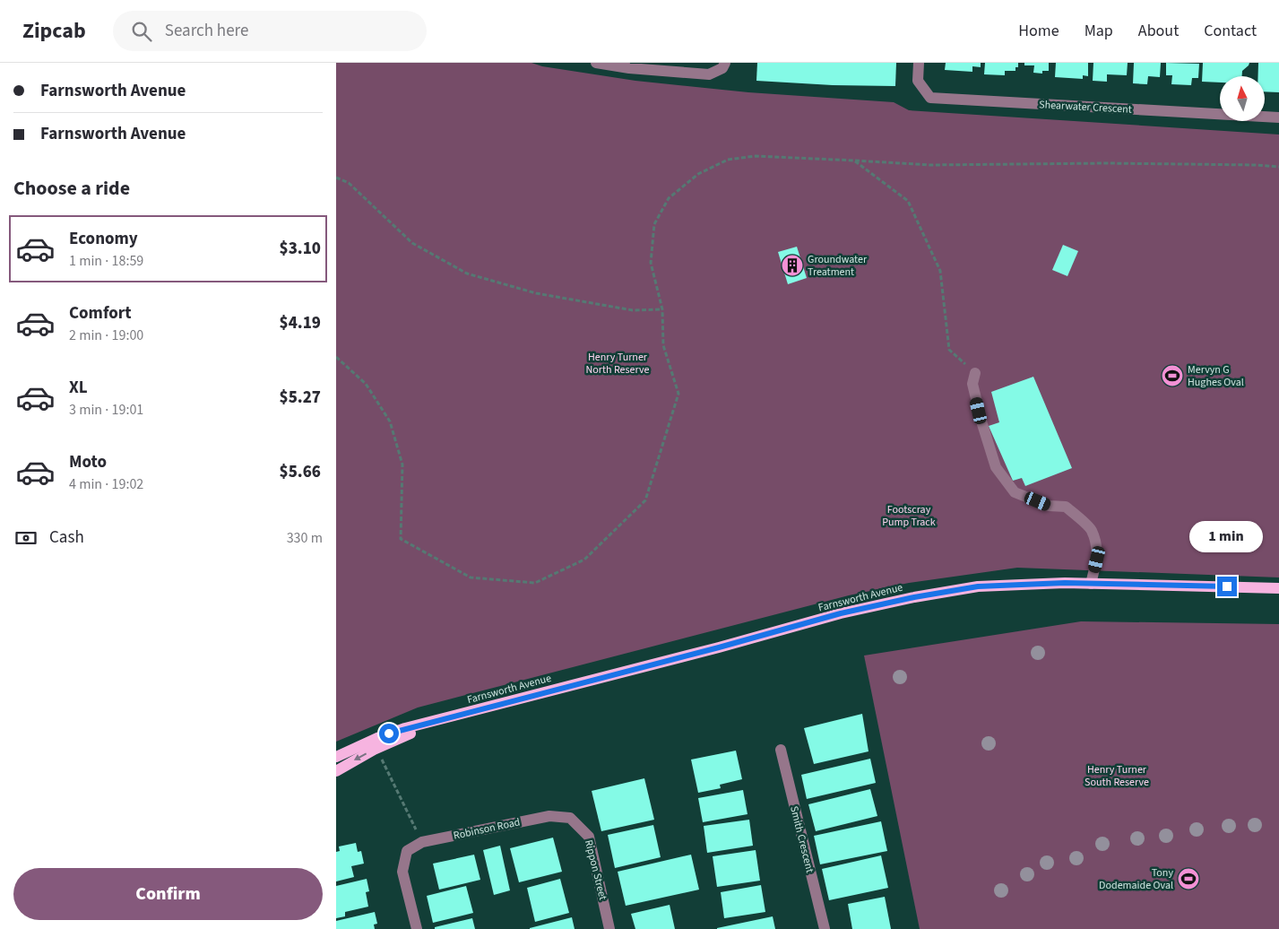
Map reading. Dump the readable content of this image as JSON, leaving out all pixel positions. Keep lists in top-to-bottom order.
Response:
{
  "streets": {
    "main road": ["Farnsworth Avenue"],
    "street": [
      "Shearwater Crescent",
      "Robinson Road",
      "Smith Crescent",
      "Rippon Street"
    ]
  },
  "crossings": [
    ["Robinson Road", "Rippon Street"]
  ],
  "parks": ["Henry Turner North Reserve", "Footscray Pump Track", "Henry Turner South Reserve"],
  "places": {
    "building": ["Groundwater Treatment"],
    "sports": ["Mervyn G Hughes Oval", "Tony Dodemaide Oval"]
  },
  "north": "top",
  "page": {
    "header": "Zipcab",
    "search": "Search here",
    "nav": [
      "Home",
      "Map",
      "About",
      "Contact"
    ],
    "banner": ["Farnsworth Avenue", "Farnsworth Avenue"],
    "heading": "Choose a ride",
    "list": [
      {
        "name": "Economy",
        "note": "1 min · 18:59",
        "value": "$3.10"
      },
      {
        "name": "Comfort",
        "note": "2 min · 19:00",
        "value": "$4.19"
      },
      {
        "name": "XL",
        "note": "3 min · 19:01",
        "value": "$5.27"
      },
      {
        "name": "Moto",
        "note": "4 min · 19:02",
        "value": "$5.66"
      }
    ],
    "pay": ["Cash", "330 m"],
    "bubble": "1 min",
    "buttons": "Confirm"
  }
}
